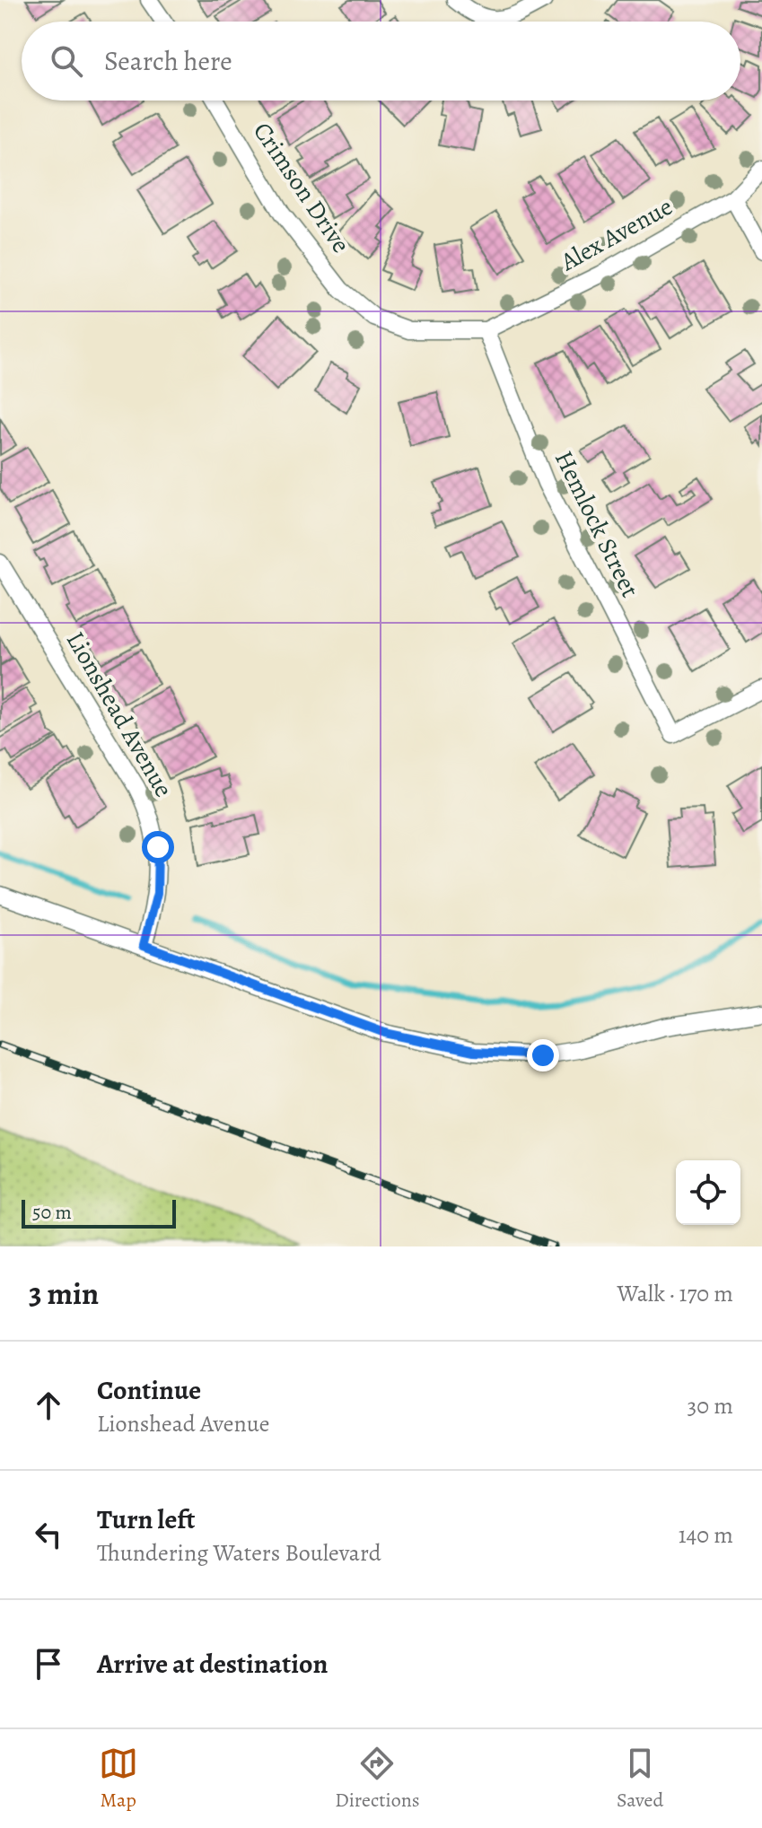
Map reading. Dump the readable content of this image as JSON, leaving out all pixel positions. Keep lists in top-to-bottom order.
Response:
{
  "streets": {
    "street": [
      "Crimson Drive",
      "Alex Avenue",
      "Hemlock Street",
      "Lionshead Avenue"
    ]
  },
  "crossings": [
    ["Crimson Drive", "Alex Avenue"],
    ["Crimson Drive", "Hemlock Street"],
    ["Alex Avenue", "Hemlock Street"]
  ],
  "scale_bar": "50 m",
  "page": {
    "search": "Search here",
    "scale": "50 m",
    "heading": ["3 min", "Walk · 170 m"],
    "list": [
      ["Continue", "Lionshead Avenue", "30 m"],
      ["Turn left", "Thundering Waters Boulevard", "140 m"],
      "Arrive at destination"
    ],
    "nav": ["Map", "Directions", "Saved"]
  }
}
